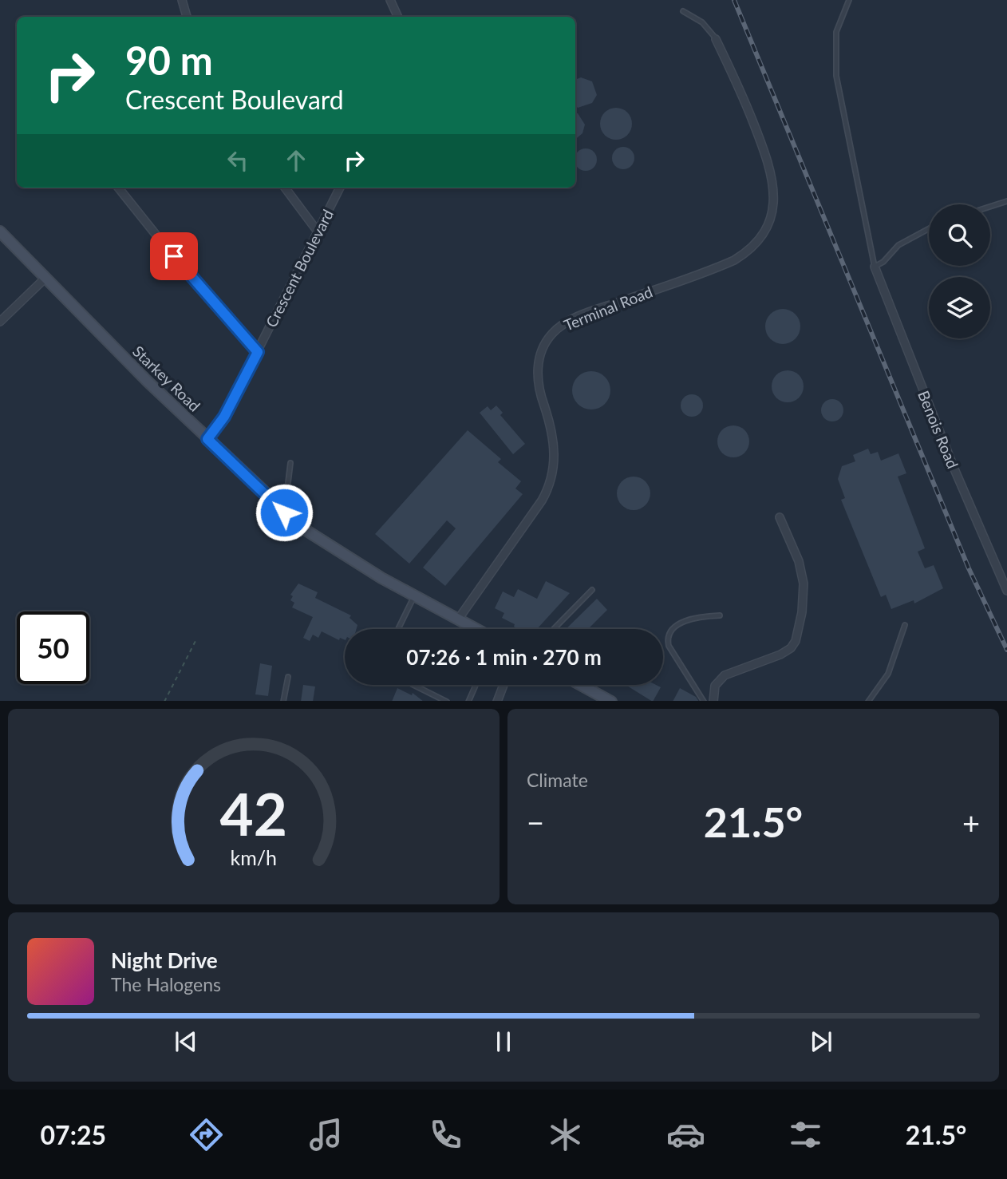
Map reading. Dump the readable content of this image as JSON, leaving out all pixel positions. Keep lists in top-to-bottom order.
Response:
{
  "streets": {
    "main road": ["Starkey Road"],
    "street": ["Crescent Boulevard", "Terminal Road", "Benois Road"]
  },
  "crossings": [
    ["Crescent Boulevard", "Starkey Road"],
    ["Terminal Road", "Starkey Road"]
  ],
  "page": {
    "turn": ["90 m", "Crescent Boulevard"],
    "limit": "50",
    "trip": "07:26 · 1 min · 270 m",
    "tile": "Climate",
    "heat": ["−", "21.5°", "+"],
    "song": ["Night Drive", "The Halogens"],
    "tabs": ["07:25", "21.5°"],
    "gauge": ["42", "km/h"]
  }
}
